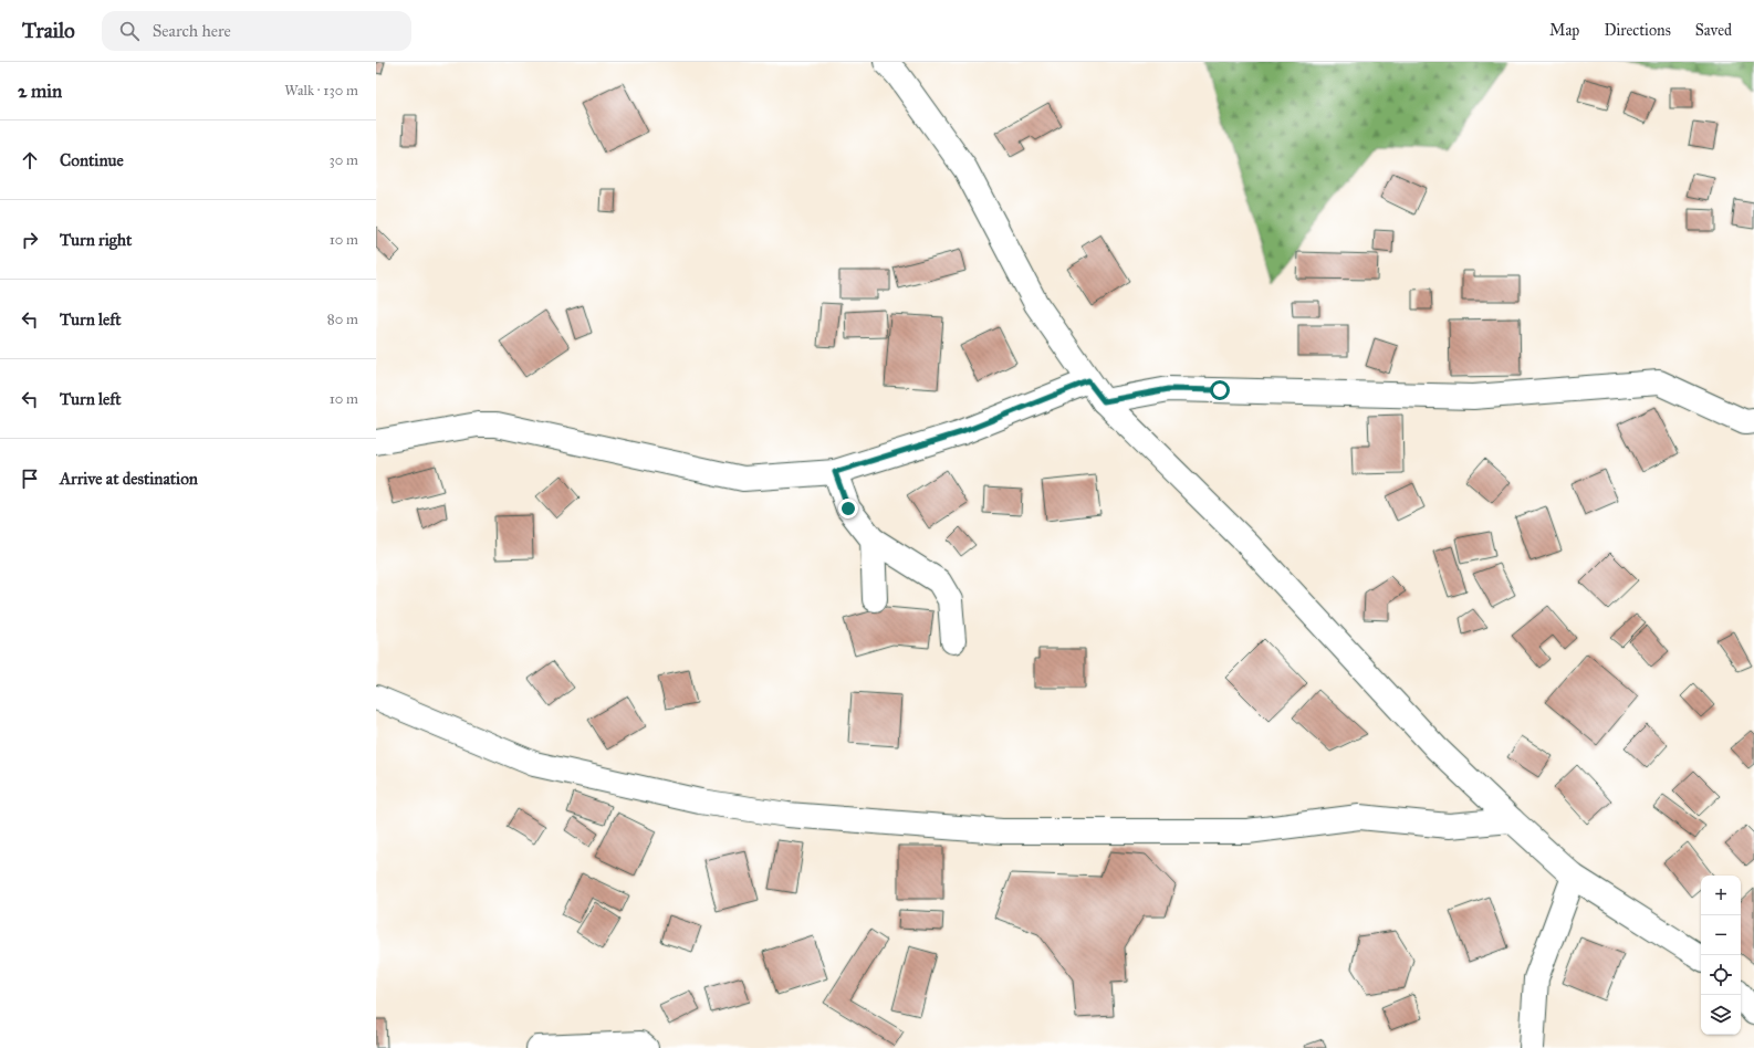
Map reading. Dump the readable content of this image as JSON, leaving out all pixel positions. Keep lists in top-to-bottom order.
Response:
{
  "page": {
    "header": "Trailo",
    "search": "Search here",
    "nav": ["Map", "Directions", "Saved"],
    "heading": ["2 min", "Walk · 130 m"],
    "list": [
      ["Continue", "30 m"],
      ["Turn right", "10 m"],
      ["Turn left", "80 m"],
      ["Turn left", "10 m"],
      "Arrive at destination"
    ],
    "map_buttons": ["+", "−"]
  }
}
